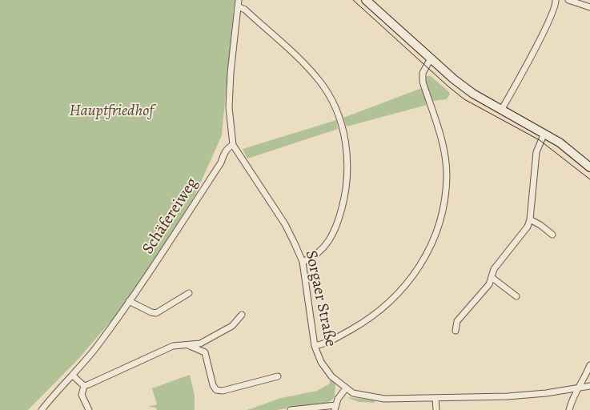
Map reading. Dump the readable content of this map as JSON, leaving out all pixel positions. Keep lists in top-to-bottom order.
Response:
{
  "streets": {
    "street": ["Schäfereiweg", "Sorgaer Straße"]
  },
  "crossings": [
    ["Schäfereiweg", "Sorgaer Straße"]
  ],
  "parks": ["Hauptfriedhof"]
}
